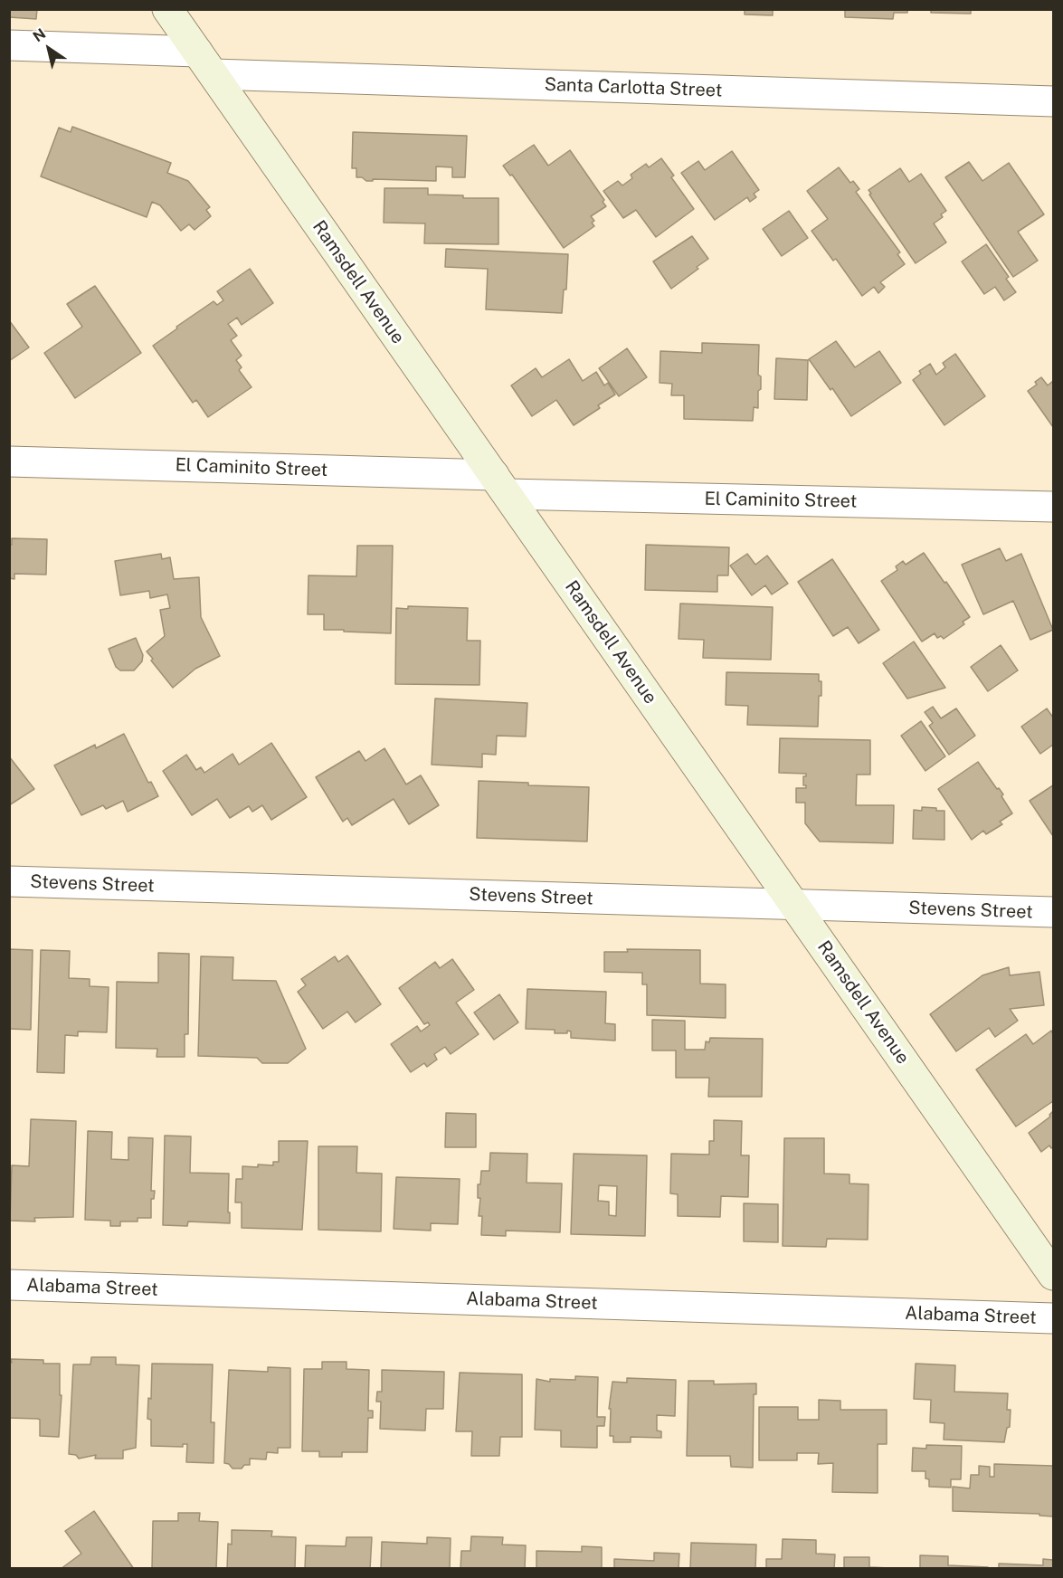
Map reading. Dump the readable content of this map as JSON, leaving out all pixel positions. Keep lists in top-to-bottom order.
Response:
{
  "streets": {
    "street": [
      "Santa Carlotta Street",
      "Ramsdell Avenue",
      "El Caminito Street",
      "Stevens Street",
      "Alabama Street"
    ]
  },
  "crossings": [
    ["Santa Carlotta Street", "Ramsdell Avenue"],
    ["Ramsdell Avenue", "El Caminito Street"],
    ["Ramsdell Avenue", "Stevens Street"]
  ],
  "north": "top left"
}
